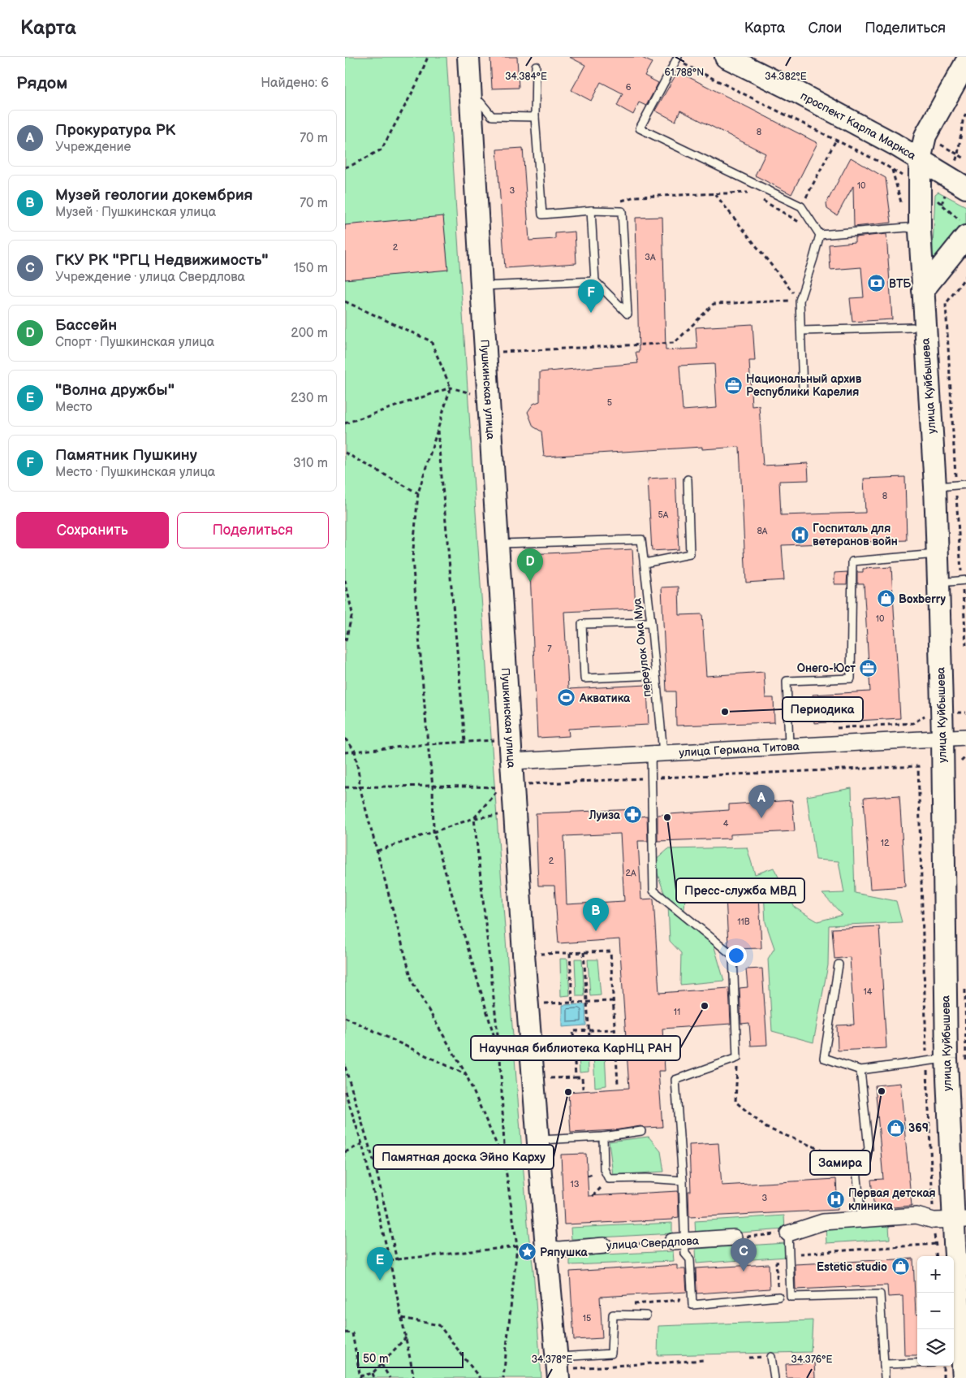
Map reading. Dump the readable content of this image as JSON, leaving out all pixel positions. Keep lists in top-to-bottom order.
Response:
{
  "streets": {
    "street": [
      "проспект Карла Маркса",
      "улица Куйбышева",
      "Пушкинская улица",
      "улица Германа Титова",
      "улица Свердлова"
    ],
    "lane": ["переулок Ома Муа"]
  },
  "crossings": [
    ["проспект Карла Маркса", "улица Куйбышева"],
    ["улица Куйбышева", "улица Германа Титова"],
    ["Пушкинская улица", "переулок Ома Муа"],
    ["Пушкинская улица", "улица Германа Титова"],
    ["Пушкинская улица", "улица Свердлова"],
    ["переулок Ома Муа", "улица Германа Титова"]
  ],
  "places": {
    "bank": ["ВТБ"],
    "office": ["Национальный архив Республики Карелия", "Онего-Юст"],
    "hospital": ["Госпиталь для ветеранов войн", "Первая детская клиника"],
    "shop": ["Boxberry", "369", "Estetic studio"],
    "sports": ["Акватика"],
    "other": [
      "Периодика",
      "Пресс-служба МВД",
      "Научная библиотека КарНЦ РАН",
      "Замира",
      "Памятная доска Эйно Карху"
    ],
    "pharmacy": ["Луиза"],
    "place": ["Ряпушка"]
  },
  "house_numbers": [
    "6",
    "8",
    "10",
    "3",
    "2",
    "3А",
    "5",
    "8",
    "5А",
    "8А",
    "10",
    "7",
    "4",
    "12",
    "2",
    "2А",
    "11В",
    "14",
    "11",
    "13",
    "3",
    "15"
  ],
  "scale_bar": "50 m",
  "page": {
    "header": "Карта",
    "nav": ["Карта", "Слои", "Поделиться"],
    "heading": ["Рядом", "Найдено: 6"],
    "list": [
      {
        "mark": "A",
        "name": "Прокуратура РК",
        "note": "Учреждение",
        "value": "70 m"
      },
      {
        "mark": "B",
        "name": "Музей геологии докембрия",
        "note": "Музей · Пушкинская улица",
        "value": "70 m"
      },
      {
        "mark": "C",
        "name": "ГКУ РК \"РГЦ Недвижимость\"",
        "note": "Учреждение · улица Свердлова",
        "value": "150 m"
      },
      {
        "mark": "D",
        "name": "Бассейн",
        "note": "Спорт · Пушкинская улица",
        "value": "200 m"
      },
      {
        "mark": "E",
        "name": "\"Волна дружбы\"",
        "note": "Место",
        "value": "230 m"
      },
      {
        "mark": "F",
        "name": "Памятник Пушкину",
        "note": "Место · Пушкинская улица",
        "value": "310 m"
      }
    ],
    "pins": [
      "F",
      "D",
      "A",
      "B",
      "C",
      "E"
    ],
    "buttons": ["Сохранить", "Поделиться"],
    "map_buttons": ["+", "−"],
    "scale": "50 m"
  },
  "coordinates": [
    "61.788°N",
    "34.382°E",
    "34.384°E",
    "34.378°E",
    "34.376°E"
  ]
}
